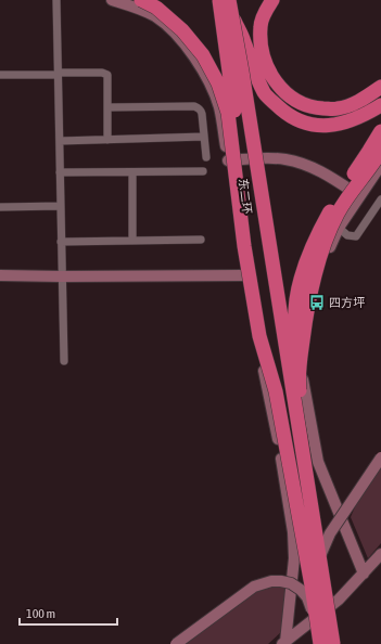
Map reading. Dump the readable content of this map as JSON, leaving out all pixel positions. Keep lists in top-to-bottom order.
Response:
{
  "streets": {
    "highway": ["东二环"]
  },
  "places": {
    "bus stop": ["四方坪"]
  },
  "scale_bar": "100 m"
}
